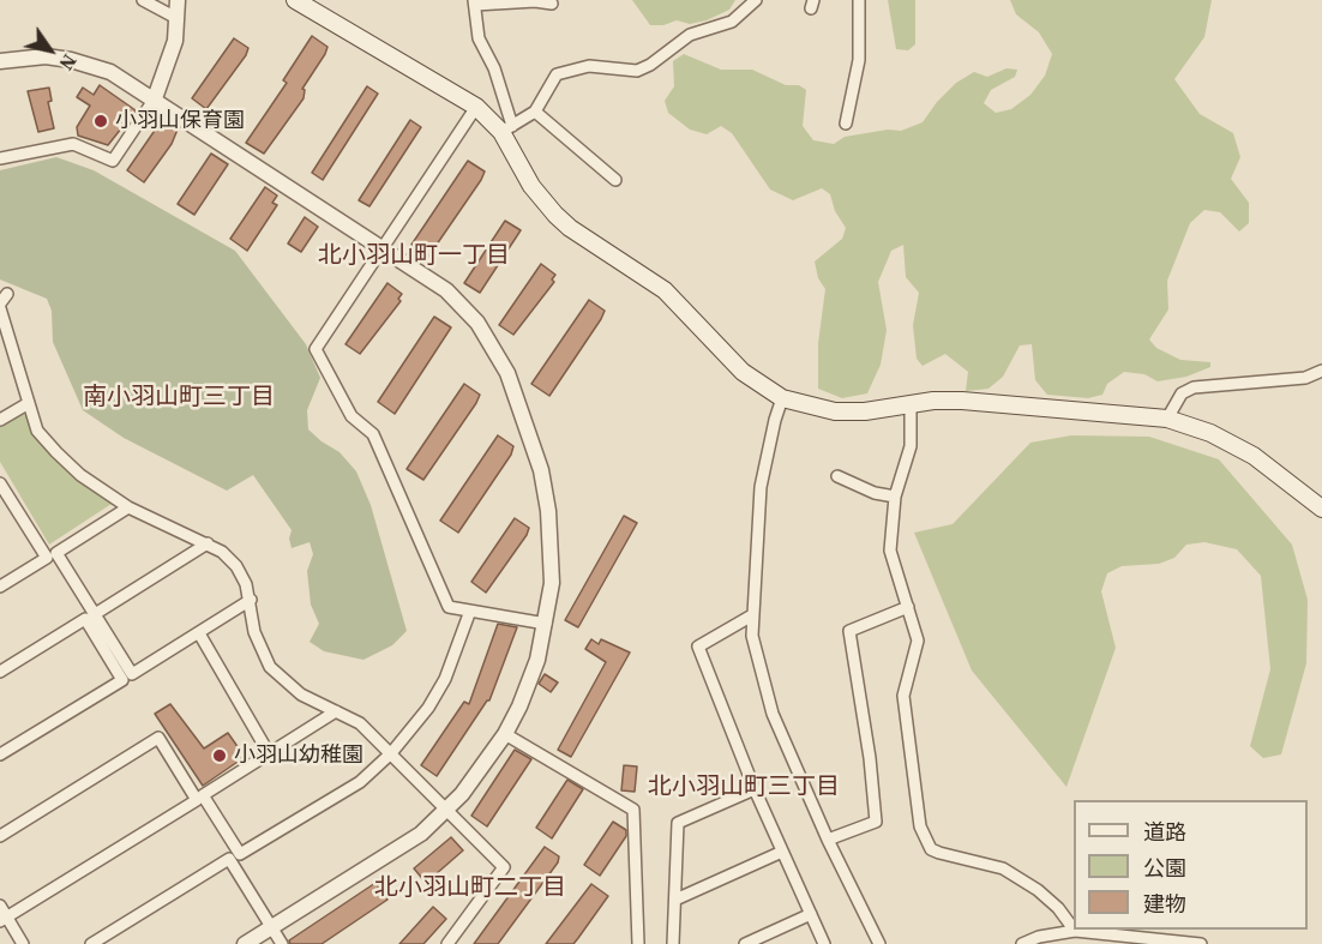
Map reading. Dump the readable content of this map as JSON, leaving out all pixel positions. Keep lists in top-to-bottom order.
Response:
{
  "districts": [
    "北小羽山町一丁目",
    "南小羽山町三丁目",
    "北小羽山町三丁目",
    "北小羽山町二丁目"
  ],
  "places": ["小羽山保育園", "小羽山幼稚園"],
  "legend": ["道路", "公園", "建物"],
  "north": "bottom right"
}
